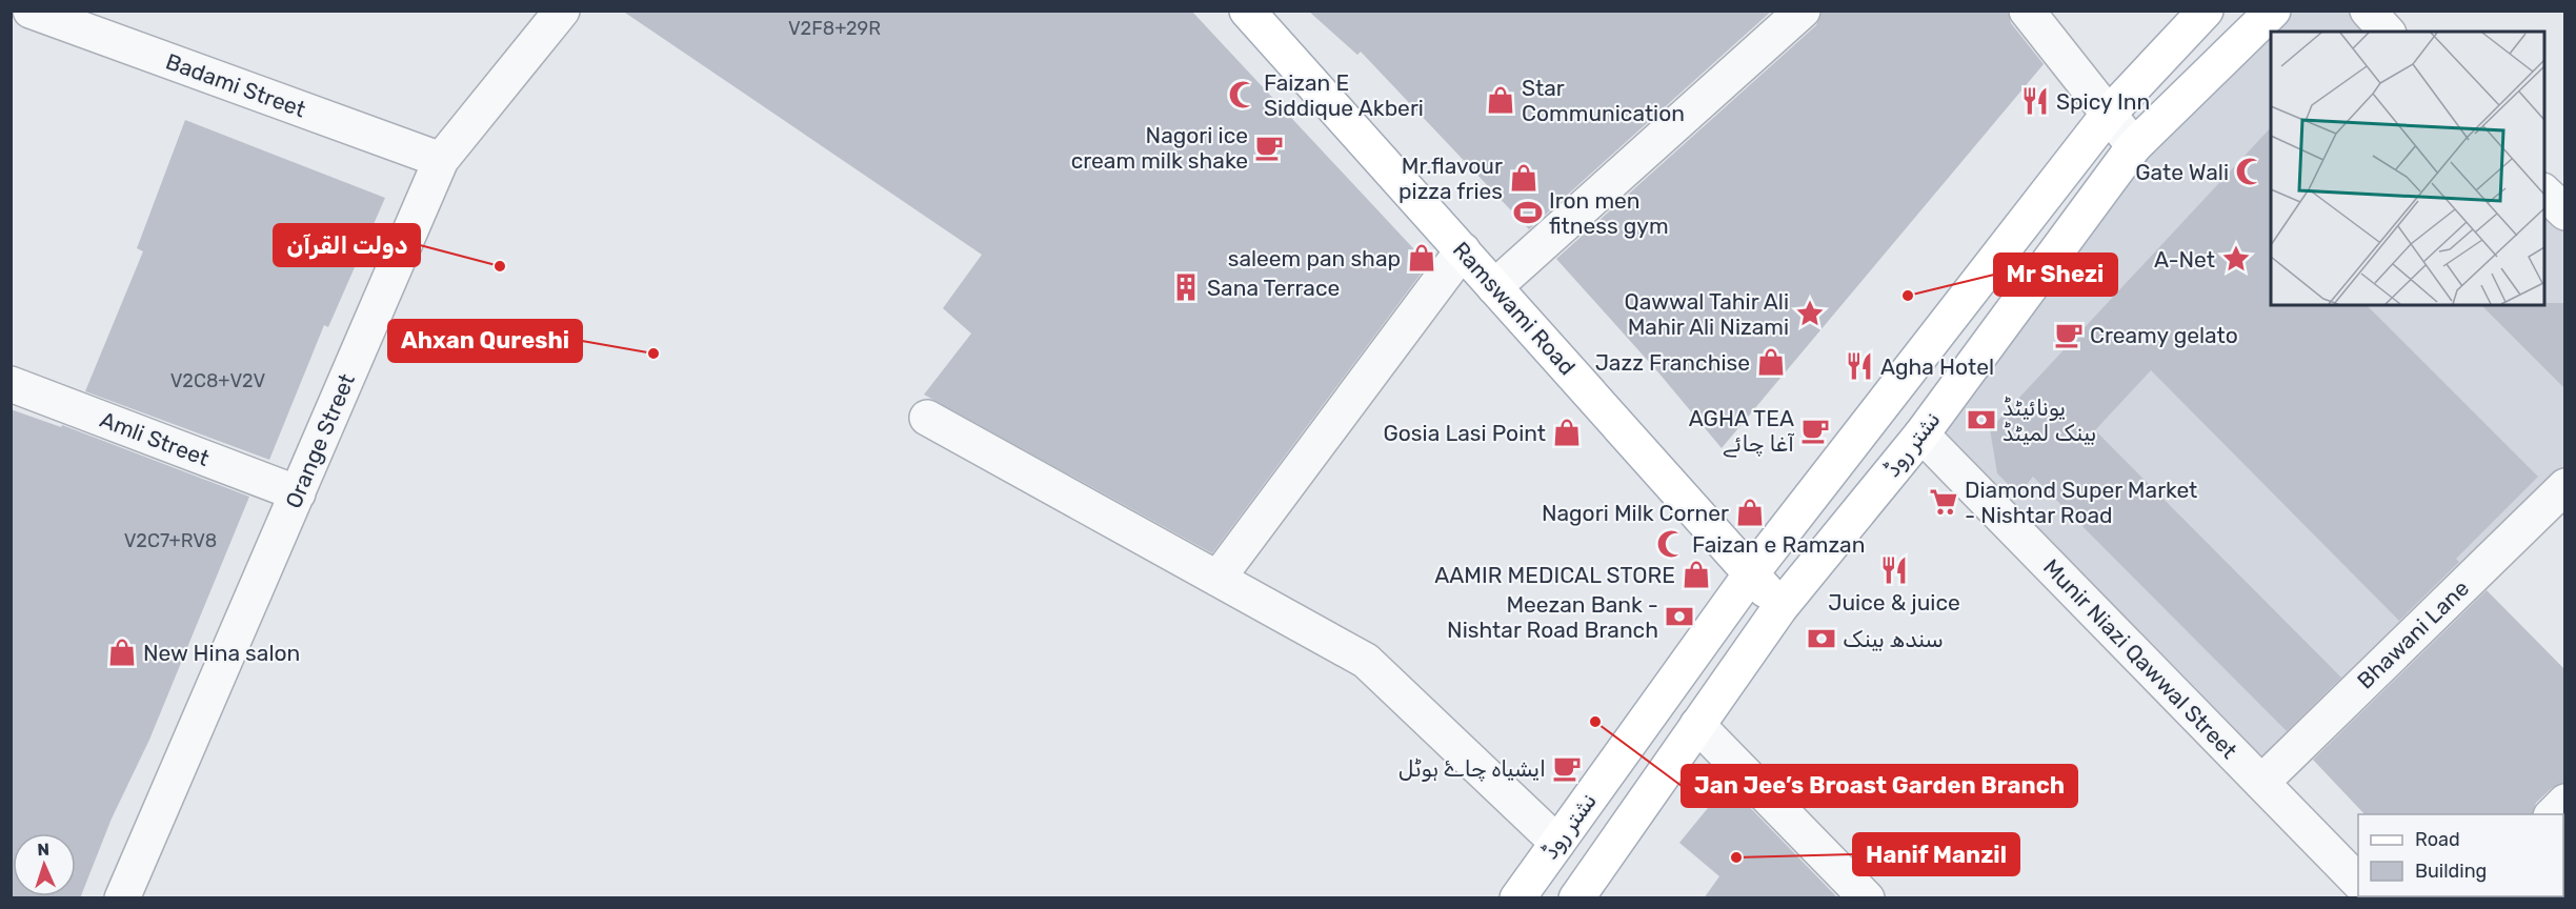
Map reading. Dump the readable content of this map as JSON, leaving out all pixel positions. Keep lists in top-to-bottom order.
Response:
{
  "streets": {
    "main road": ["Ramswami Road", "نشتر روڈ"],
    "street": [
      "Badami Street",
      "Amli Street",
      "Orange Street",
      "Bhawani Lane",
      "Munir Niazi Qawwal Street"
    ]
  },
  "crossings": [
    ["Badami Street", "Orange Street"],
    ["Ramswami Road", "نشتر روڈ"],
    ["Amli Street", "Orange Street"],
    ["نشتر روڈ", "Munir Niazi Qawwal Street"],
    ["Bhawani Lane", "Munir Niazi Qawwal Street"]
  ],
  "places": {
    "mosque": ["Faizan E Siddique Akberi", "Gate Wali", "Faizan e Ramzan"],
    "shop": [
      "Star Communication",
      "Mr.flavour pizza fries",
      "saleem pan shap",
      "Jazz Franchise",
      "Gosia Lasi Point",
      "Nagori Milk Corner",
      "AAMIR MEDICAL STORE",
      "New Hina salon"
    ],
    "restaurant": ["Spicy Inn", "Agha Hotel", "Juice & juice"],
    "cafe": [
      "Nagori ice cream milk shake",
      "Creamy gelato",
      "AGHA TEA آغا چائے",
      "ایشیاہ چاۓ ہوٹل"
    ],
    "sports": ["Iron men fitness gym"],
    "place": ["A-Net", "Qawwal Tahir Ali Mahir Ali Nizami"],
    "other": [
      "دولت القرآن",
      "Mr Shezi",
      "Ahxan Qureshi",
      "Jan Jee’s Broast Garden Branch",
      "Hanif Manzil"
    ],
    "building": ["Sana Terrace"],
    "bank": ["یونائیٹڈ بینک لمیٹڈ", "Meezan Bank - Nishtar Road Branch", "سندھ بینک"],
    "supermarket": ["Diamond Super Market - Nishtar Road"]
  },
  "house_numbers": ["V2F8+29R", "V2C8+V2V", "V2C7+RV8"],
  "legend": ["Road", "Building"],
  "north": "top"
}
